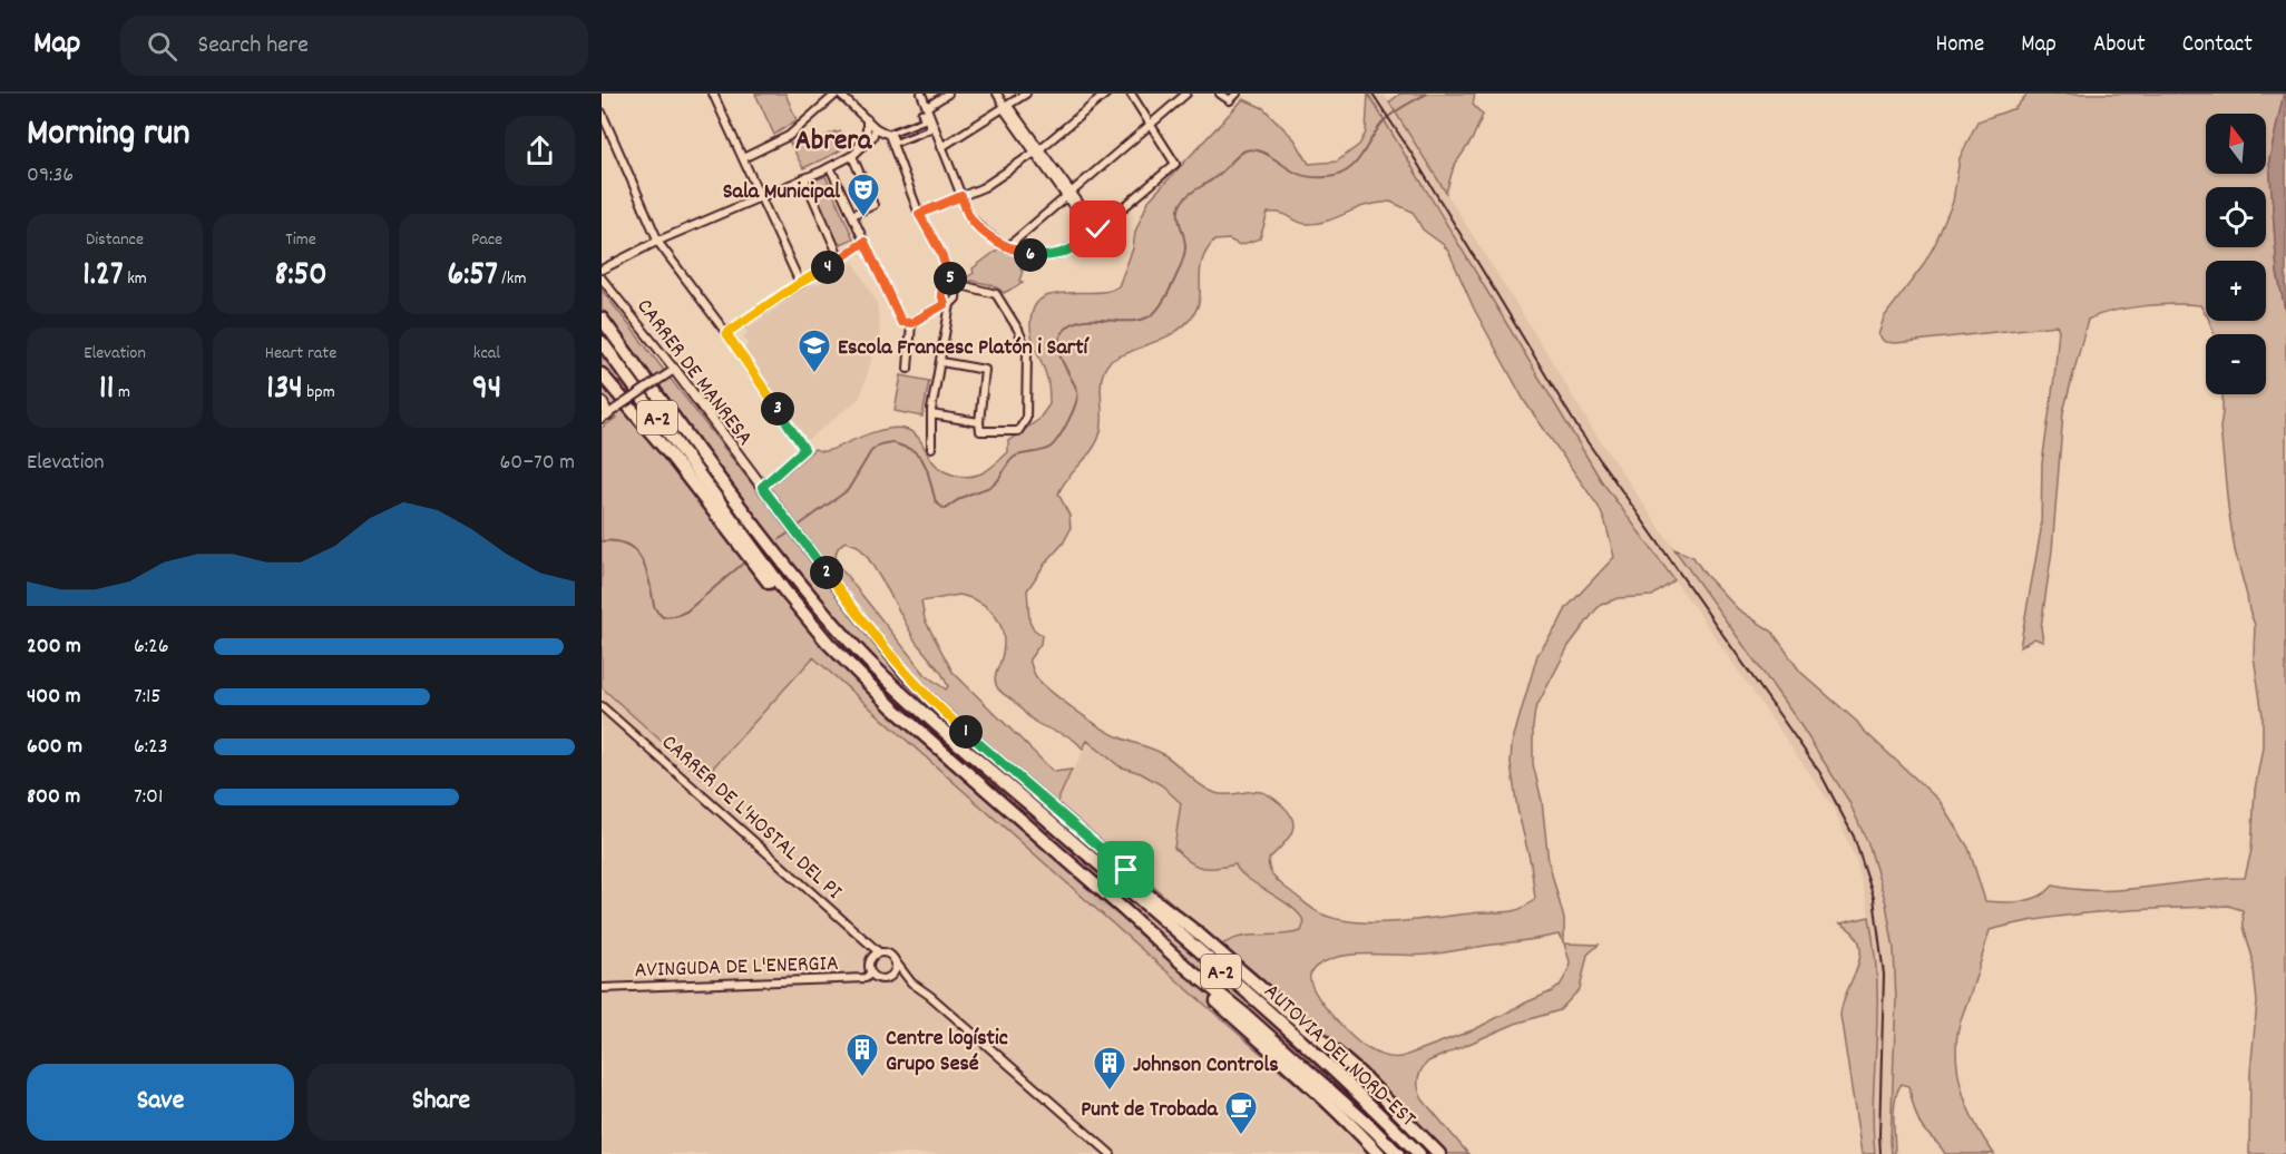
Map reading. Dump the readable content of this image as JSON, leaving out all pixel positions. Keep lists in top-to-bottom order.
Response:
{
  "streets": {
    "highway": ["A-2", "AUTOVIA DEL NORD-EST"],
    "street": ["CARRER DE MANRESA", "CARRER DE L'HOSTAL DEL PI", "AVINGUDA DE L'ENERGIA"]
  },
  "crossings": [
    ["CARRER DE L'HOSTAL DEL PI", "AVINGUDA DE L'ENERGIA"]
  ],
  "districts": ["Abrera"],
  "places": {
    "theatre": ["Sala Municipal"],
    "school or university": ["Escola Francesc Platón i Sartí"],
    "building": ["Centre logístic Grupo Sesé", "Johnson Controls"],
    "cafe": ["Punt de Trobada"]
  },
  "north": "top",
  "page": {
    "header": "Map",
    "search": "Search here",
    "nav": [
      "Home",
      "Map",
      "About",
      "Contact"
    ],
    "heading": ["Morning run", "09:36"],
    "map_buttons": ["+", "−"],
    "stats": [
      ["Distance", "1.27 km"],
      ["Time", "8:50"],
      ["Pace", "6:57 /km"],
      ["Elevation", "11 m"],
      ["Heart rate", "134 bpm"],
      ["kcal", "94"]
    ],
    "pins": [
      "6",
      "4",
      "5",
      "3",
      "2",
      "1"
    ],
    "chart": ["Elevation", "60–70 m"],
    "list": [
      {
        "name": "200 m",
        "note": "6:26"
      },
      {
        "name": "400 m",
        "note": "7:15"
      },
      {
        "name": "600 m",
        "note": "6:23"
      },
      {
        "name": "800 m",
        "note": "7:01"
      }
    ],
    "buttons": ["Save", "Share"]
  }
}
